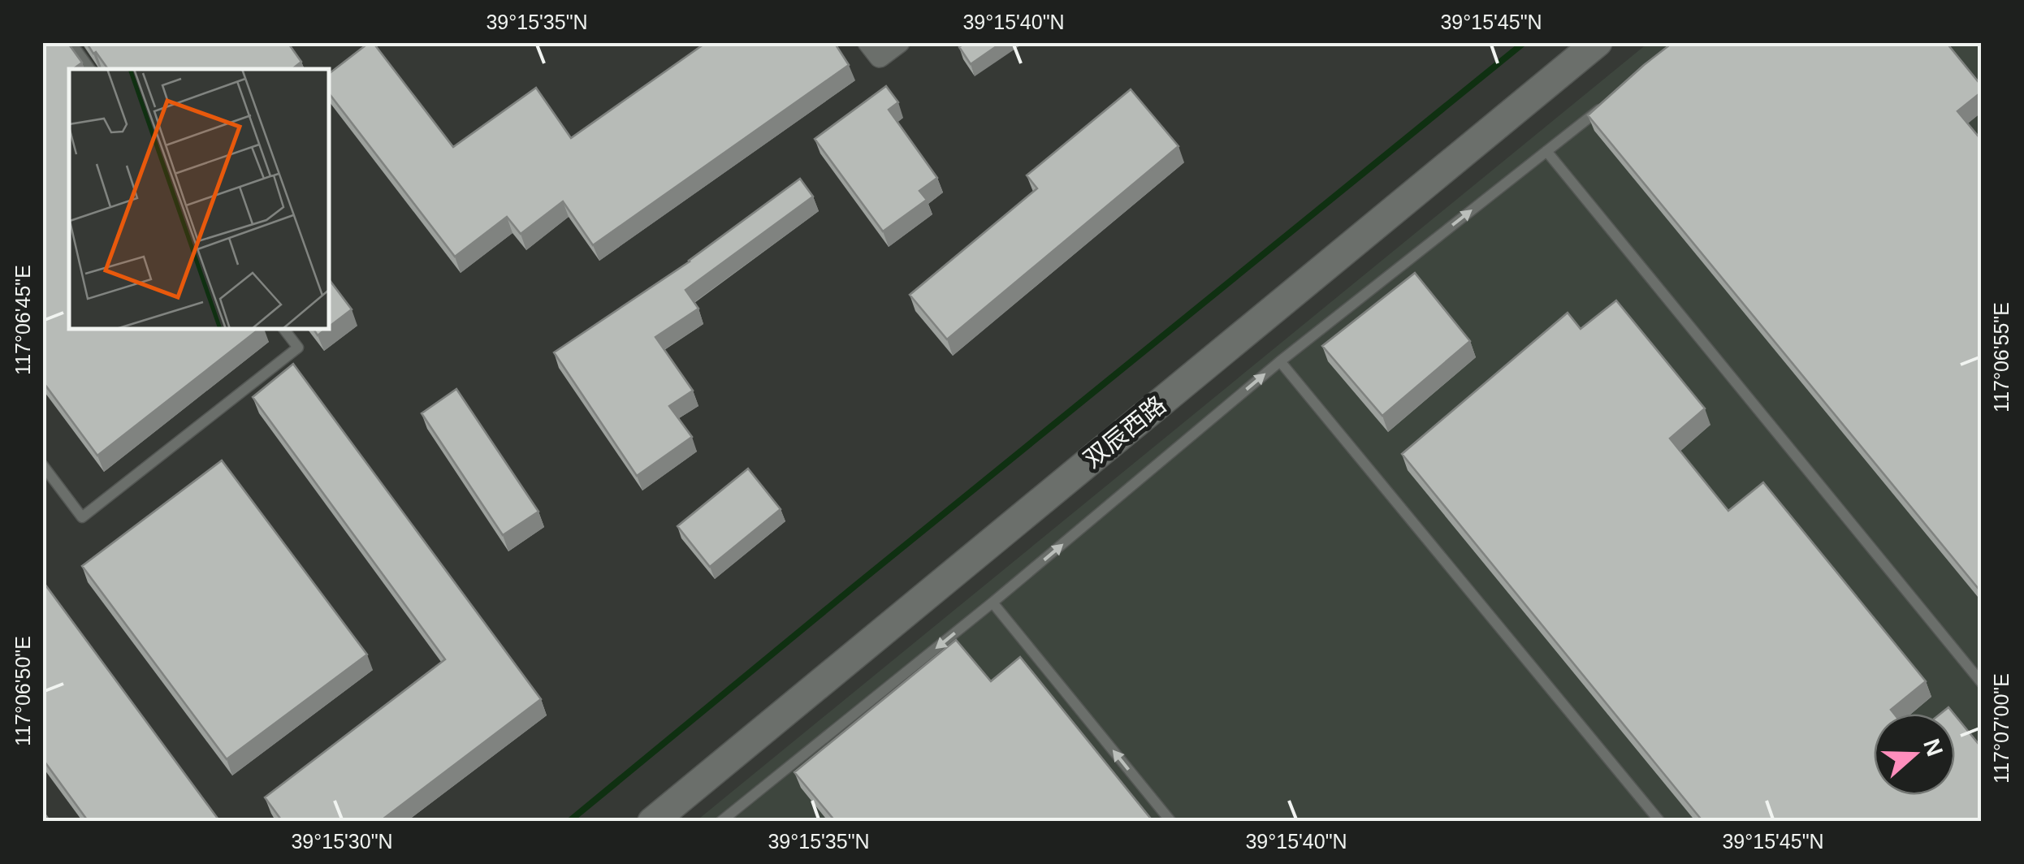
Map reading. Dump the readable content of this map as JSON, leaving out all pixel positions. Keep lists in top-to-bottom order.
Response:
{
  "streets": {
    "main road": ["双辰西路"]
  },
  "north": "right",
  "coordinates": [
    "39°15'35\"N",
    "39°15'40\"N",
    "39°15'45\"N",
    "117°06'45\"E",
    "117°06'55\"E",
    "117°06'50\"E",
    "117°07'00\"E",
    "39°15'30\"N"
  ]
}
